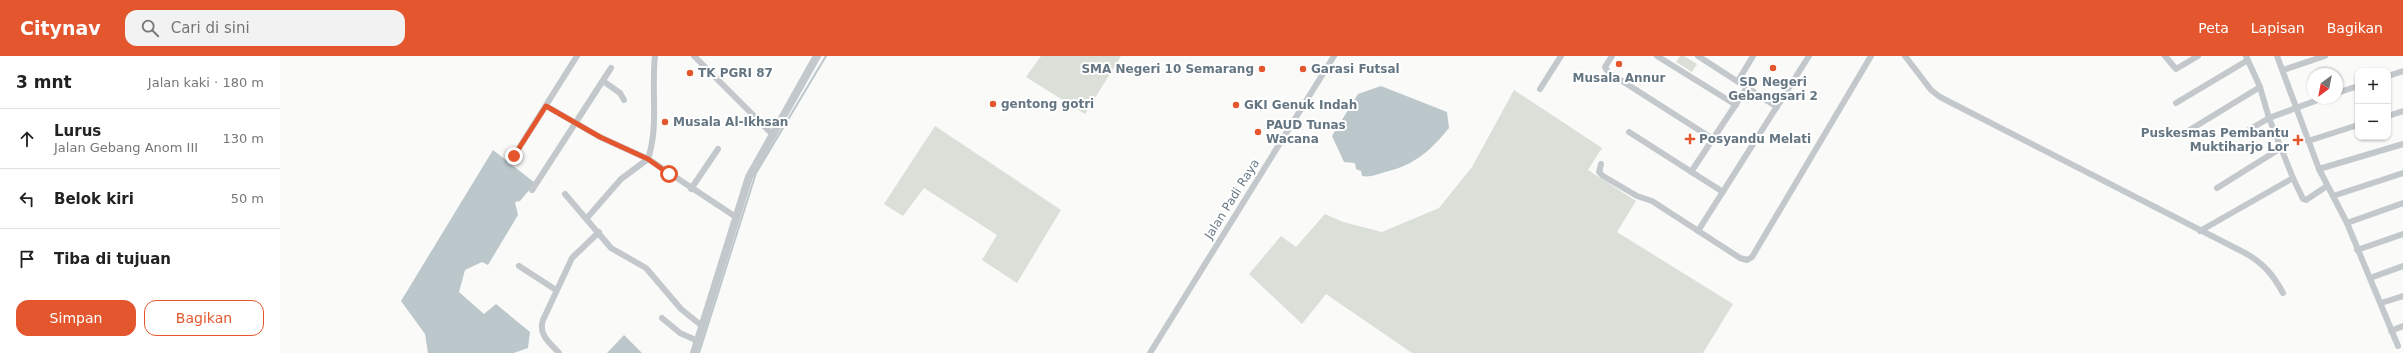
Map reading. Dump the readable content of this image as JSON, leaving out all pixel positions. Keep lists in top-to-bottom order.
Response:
{
  "streets": {
    "street": ["Jalan Padi Raya"]
  },
  "places": {
    "other": [
      "Musala Annur",
      "SD Negeri Gebangsari 2",
      "SMA Negeri 10 Semarang",
      "Garasi Futsal",
      "TK PGRI 87",
      "gentong gotri",
      "GKI Genuk Indah",
      "Musala Al-Ikhsan",
      "PAUD Tunas Wacana"
    ],
    "health": ["Posyandu Melati", "Puskesmas Pembantu Muktiharjo Lor"]
  },
  "north": "bottom left",
  "page": {
    "header": "Citynav",
    "search": "Cari di sini",
    "nav": ["Peta", "Lapisan", "Bagikan"],
    "heading": ["3 mnt", "Jalan kaki · 180 m"],
    "map_buttons": ["+", "−"],
    "list": [
      ["Lurus", "Jalan Gebang Anom III", "130 m"],
      ["Belok kiri", "50 m"],
      "Tiba di tujuan"
    ],
    "buttons": ["Simpan", "Bagikan"]
  }
}
